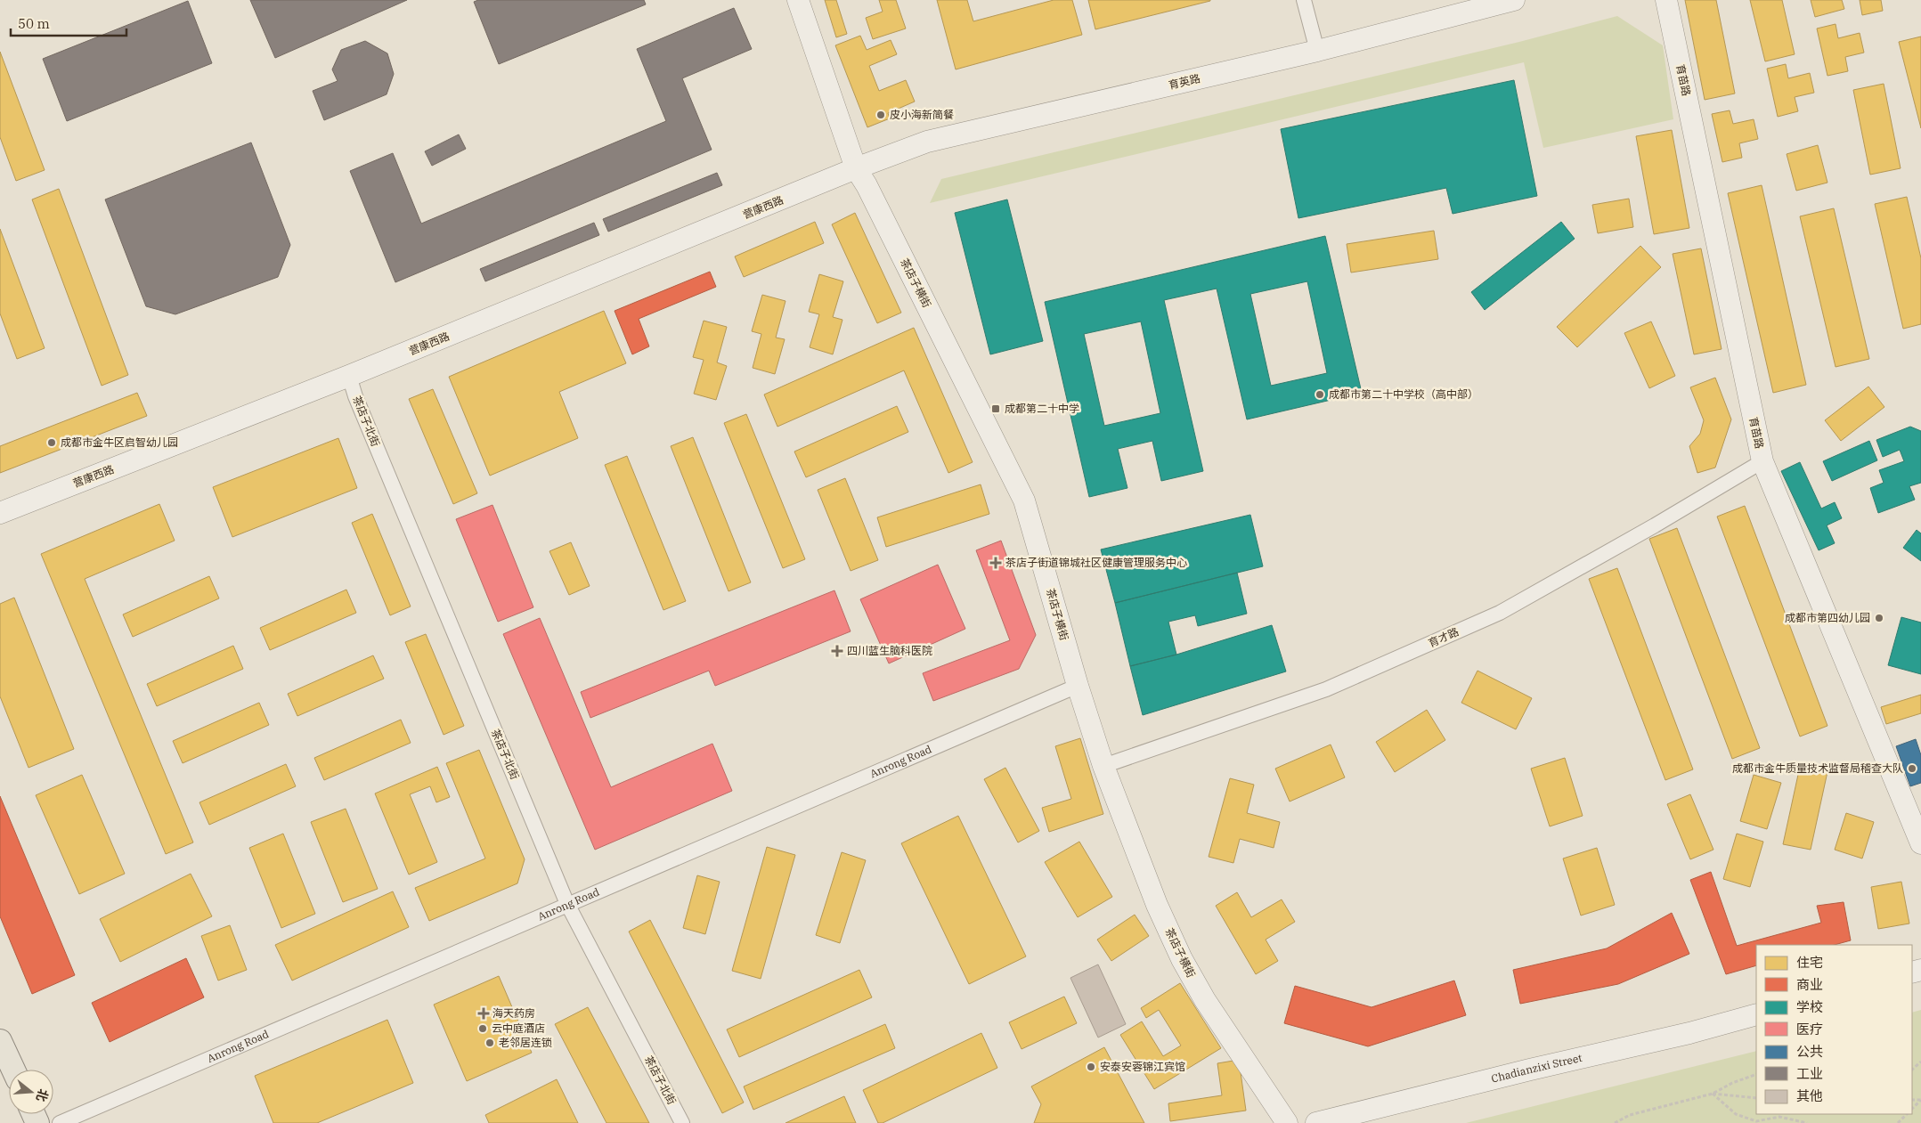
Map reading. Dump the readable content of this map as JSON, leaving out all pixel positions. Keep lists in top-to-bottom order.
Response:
{
  "streets": {
    "street": [
      "育苗路",
      "育英路",
      "营康西路",
      "茶店子横街",
      "茶店子北街",
      "育才路",
      "Anrong Road",
      "Chadianzixi Street"
    ]
  },
  "crossings": [
    ["育苗路", "育才路"],
    ["育英路", "营康西路"],
    ["育英路", "茶店子横街"],
    ["营康西路", "茶店子横街"],
    ["营康西路", "茶店子北街"],
    ["茶店子横街", "育才路"],
    ["茶店子横街", "Anrong Road"],
    ["茶店子北街", "Anrong Road"]
  ],
  "places": {
    "other": [
      "皮小海新简餐",
      "成都市第二十中学校（高中部）",
      "成都市金牛区启智幼儿园",
      "成都市第四幼儿园",
      "成都市金牛质量技术监督局稽查大队",
      "云中庭酒店",
      "老邻居连锁",
      "安泰安蓉锦江宾馆"
    ],
    "transit": ["成都第二十中学"],
    "health": ["茶店子街道锦城社区健康管理服务中心", "四川蓝生脑科医院", "海天药房"]
  },
  "legend": [
    "住宅",
    "商业",
    "学校",
    "医疗",
    "公共",
    "工业",
    "其他"
  ],
  "scale_bar": "50 m",
  "north": "right"
}
